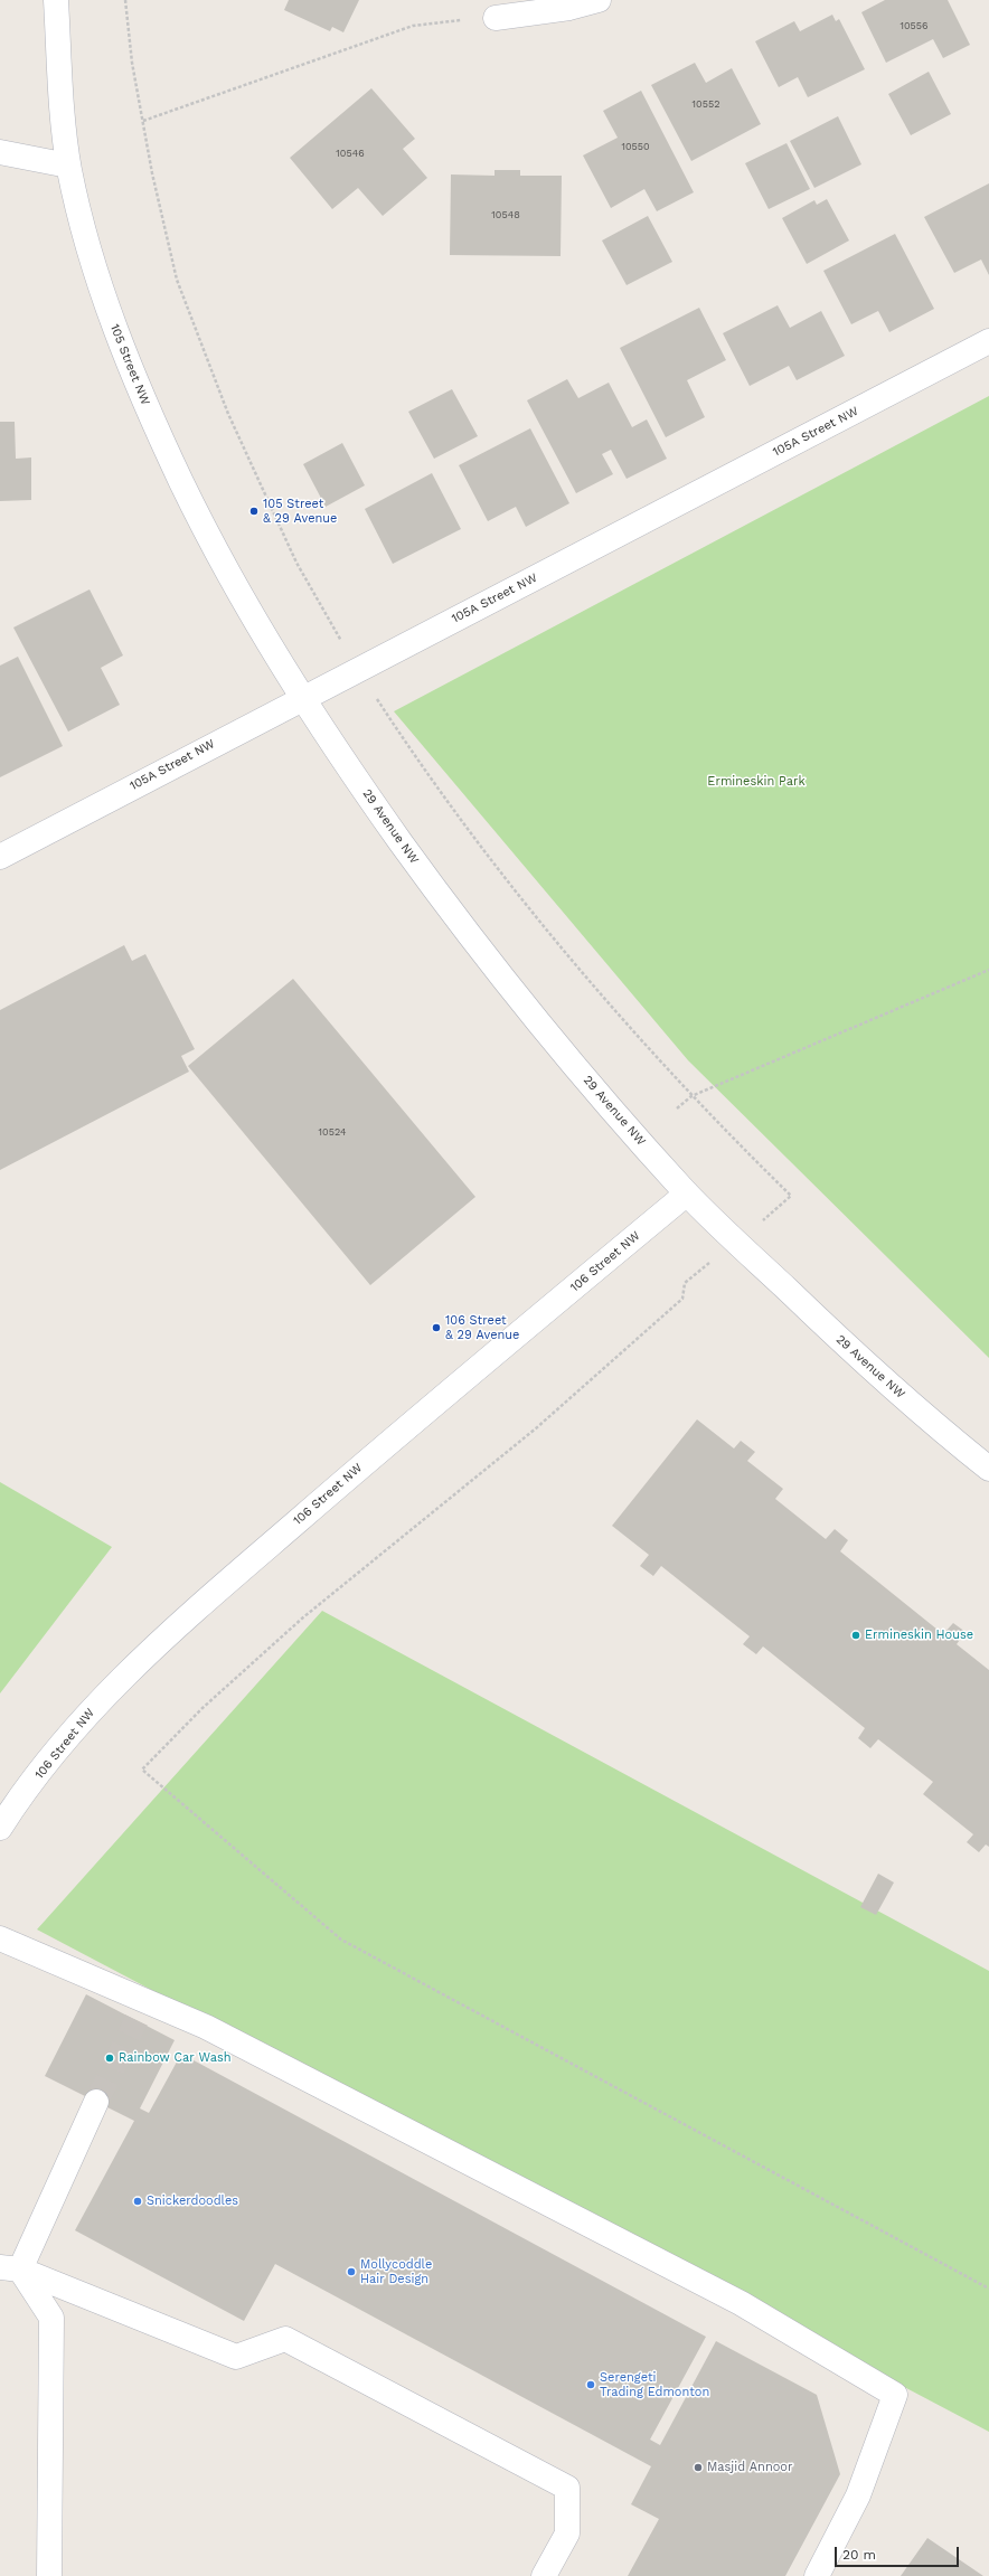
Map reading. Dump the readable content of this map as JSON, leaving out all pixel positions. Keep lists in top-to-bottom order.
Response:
{
  "streets": {
    "street": [
      "105 Street NW",
      "105A Street NW",
      "29 Avenue NW",
      "106 Street NW"
    ]
  },
  "crossings": [
    ["105 Street NW", "105A Street NW"],
    ["105 Street NW", "29 Avenue NW"],
    ["105A Street NW", "29 Avenue NW"],
    ["29 Avenue NW", "106 Street NW"]
  ],
  "parks": ["Ermineskin Park"],
  "places": [
    "105 Street & 29 Avenue",
    "106 Street & 29 Avenue",
    "Ermineskin House",
    "Rainbow Car Wash",
    "Snickerdoodles",
    "Mollycoddle Hair Design",
    "Serengeti Trading Edmonton",
    "Masjid Annoor"
  ],
  "house_numbers": [
    "10556",
    "10552",
    "10550",
    "10546",
    "10548",
    "10524"
  ],
  "scale_bar": "20 m"
}
